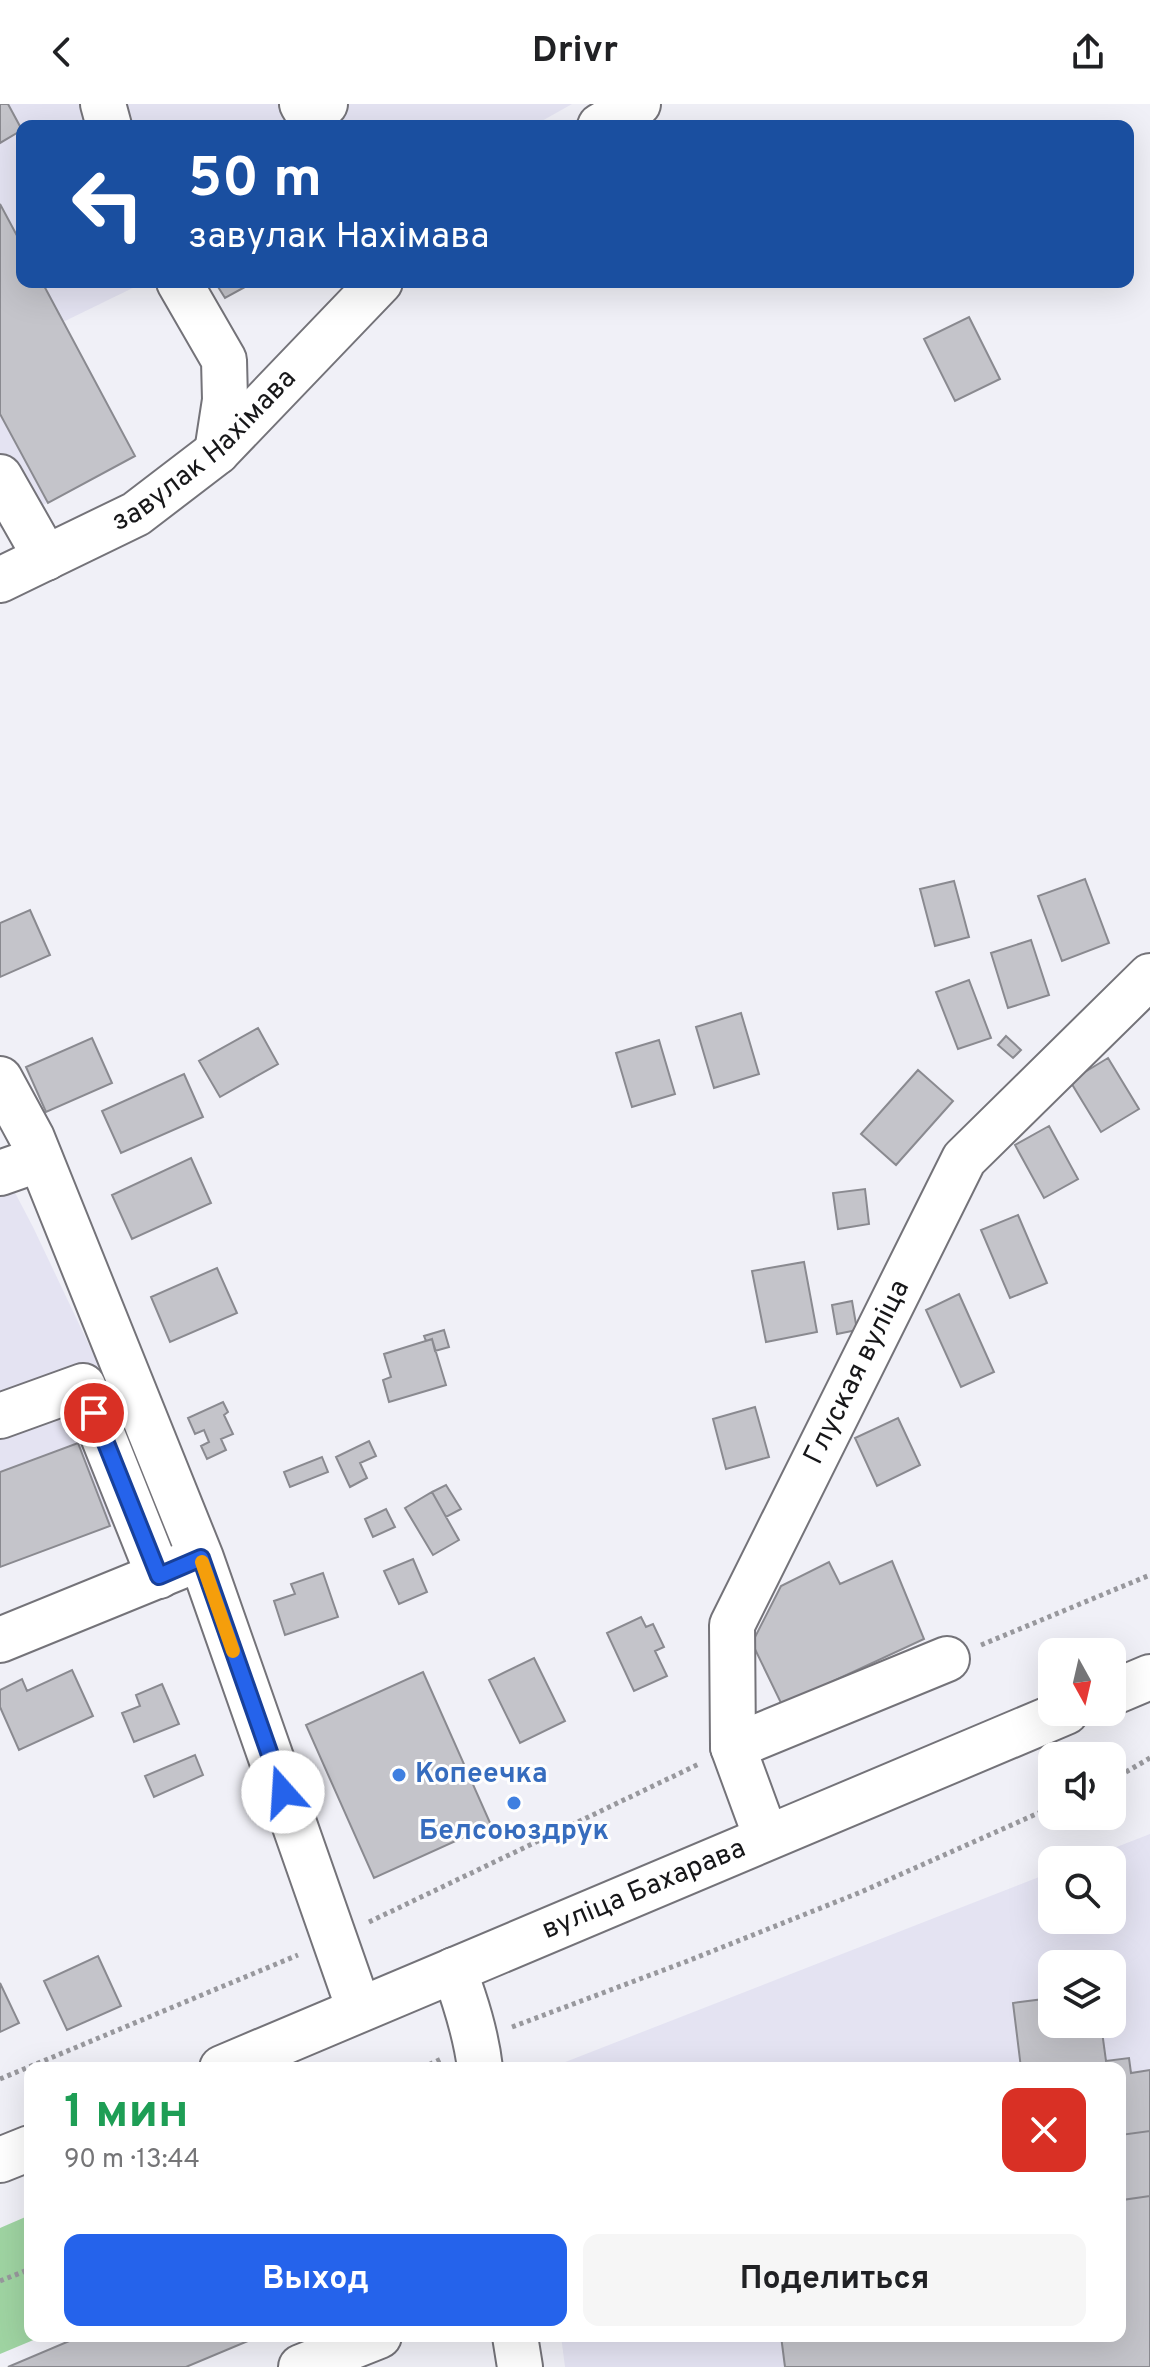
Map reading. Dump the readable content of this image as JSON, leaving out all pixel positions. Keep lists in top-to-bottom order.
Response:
{
  "streets": {
    "street": ["завулак Нахімава", "Глуская вуліца", "вуліца Бахарава"]
  },
  "crossings": [
    ["Глуская вуліца", "вуліца Бахарава"]
  ],
  "places": ["Копеечка", "Белсоюздрук"],
  "north": "bottom",
  "page": {
    "header": "Drivr",
    "turn": ["50 m", "завулак Нахімава"],
    "heading": ["1 мин", "90 m · 13:44"],
    "buttons": ["Выход", "Поделиться"]
  }
}
